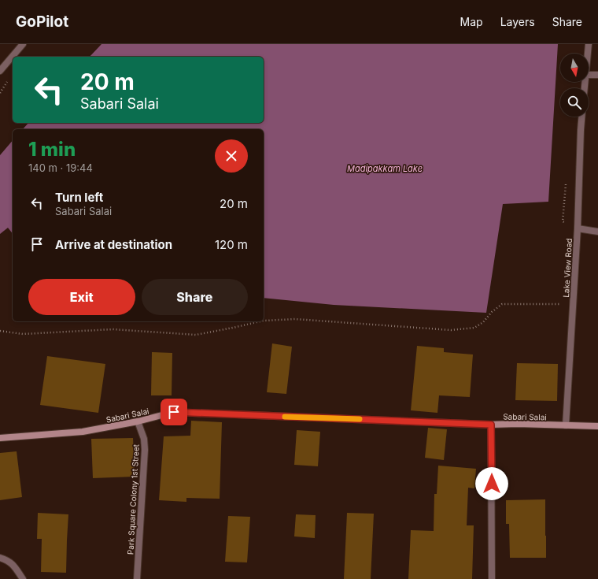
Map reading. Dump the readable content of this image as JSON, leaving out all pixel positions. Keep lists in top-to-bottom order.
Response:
{
  "streets": {
    "main road": ["Sabari Salai"],
    "street": ["Lake View Road", "Park Square Colony 1st Street"]
  },
  "crossings": [
    ["Lake View Road", "Sabari Salai"],
    ["Sabari Salai", "Park Square Colony 1st Street"]
  ],
  "water": ["Madipakkam Lake"],
  "north": "bottom",
  "page": {
    "header": "GoPilot",
    "nav": ["Map", "Layers", "Share"],
    "turn": ["20 m", "Sabari Salai"],
    "heading": ["1 min", "140 m · 19:44"],
    "list": [
      {
        "name": "Turn left",
        "note": "Sabari Salai",
        "value": "20 m"
      },
      {
        "name": "Arrive at destination",
        "value": "120 m"
      }
    ],
    "buttons": ["Exit", "Share"]
  }
}
